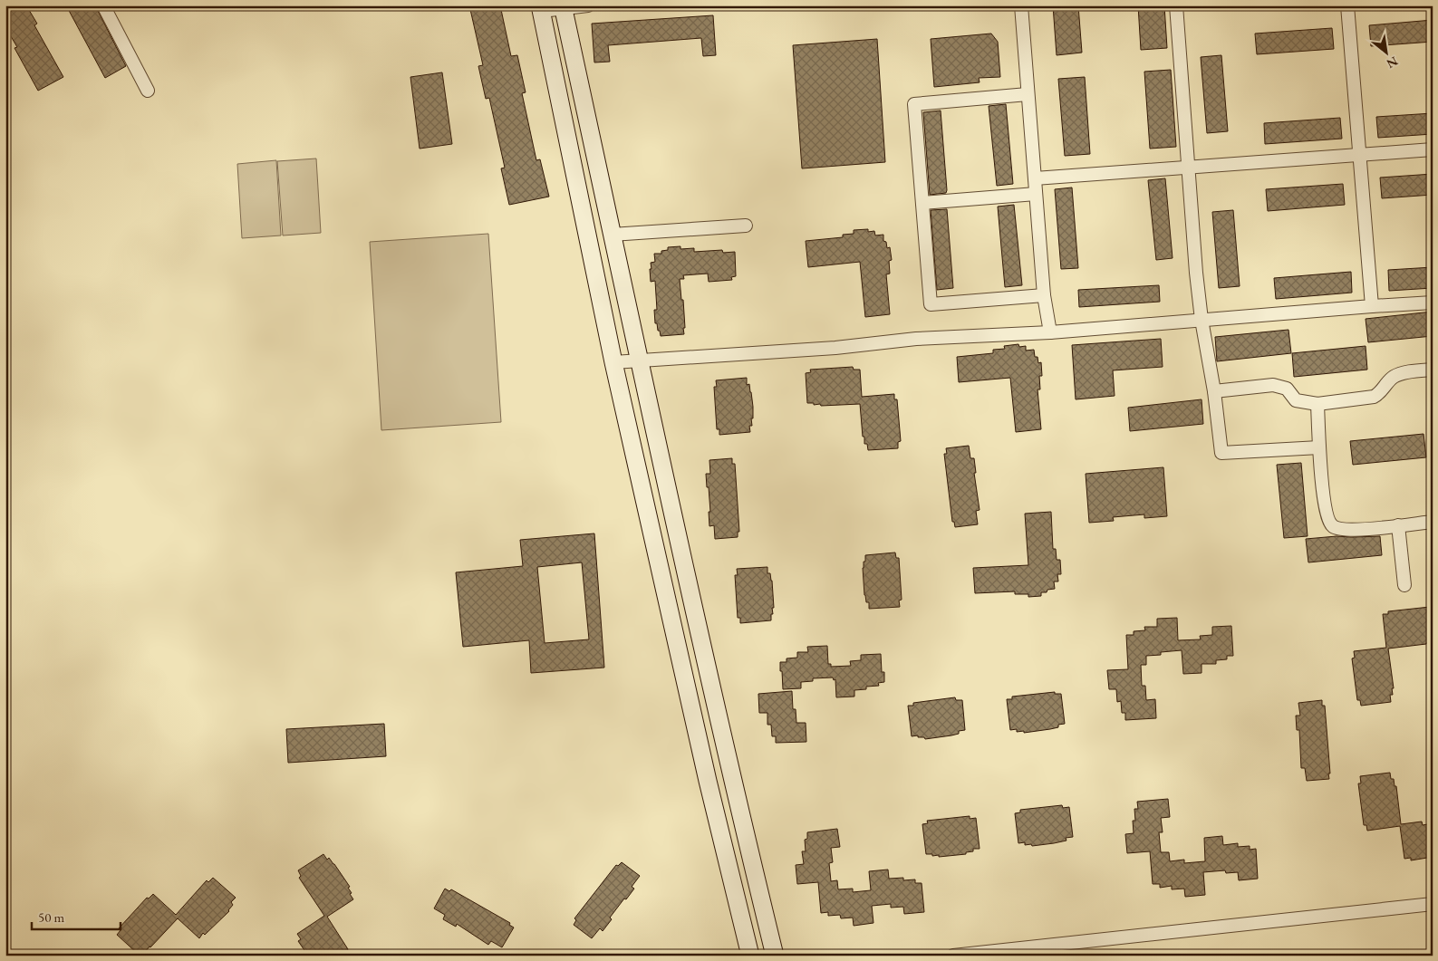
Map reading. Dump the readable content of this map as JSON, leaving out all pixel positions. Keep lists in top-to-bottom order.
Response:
{
  "scale_bar": "50 m",
  "north": "bottom right"
}
